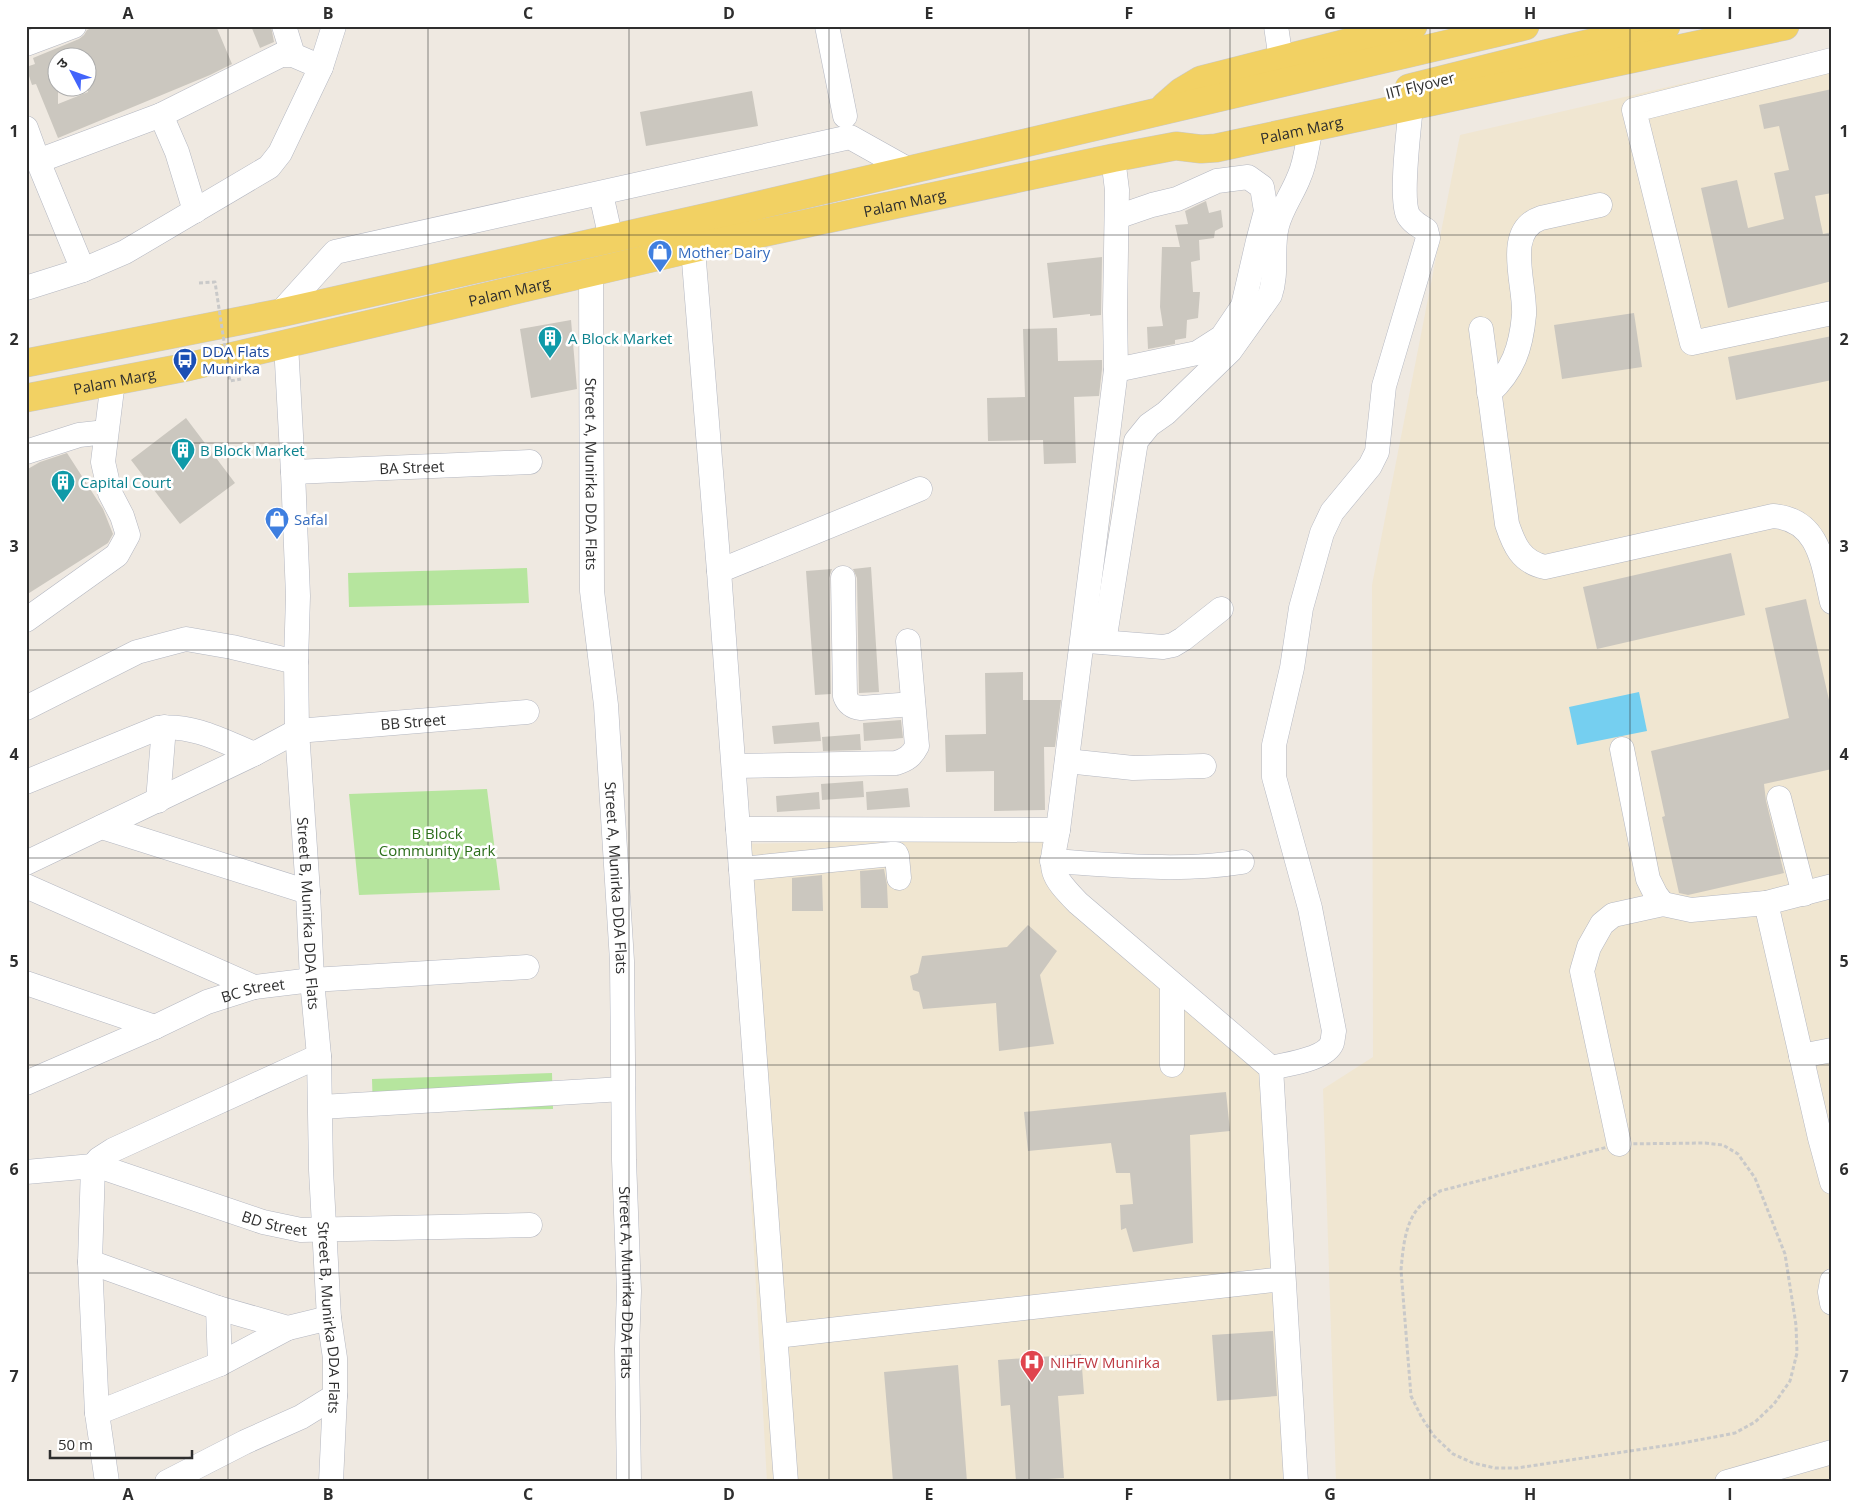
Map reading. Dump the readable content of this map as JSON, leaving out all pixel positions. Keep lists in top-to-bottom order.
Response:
{
  "streets": {
    "main road": ["IIT Flyover", "Palam Marg"],
    "street": [
      "BA Street",
      "Street A, Munirka DDA Flats",
      "BB Street",
      "Street B, Munirka DDA Flats",
      "BC Street",
      "BD Street"
    ]
  },
  "crossings": [
    ["IIT Flyover", "Palam Marg"],
    ["Palam Marg", "Street A, Munirka DDA Flats"],
    ["Palam Marg", "Street B, Munirka DDA Flats"],
    ["BA Street", "Street B, Munirka DDA Flats"],
    ["BB Street", "Street B, Munirka DDA Flats"],
    ["Street B, Munirka DDA Flats", "BC Street"],
    ["Street B, Munirka DDA Flats", "BD Street"]
  ],
  "parks": ["B Block Community Park"],
  "places": {
    "shop": ["Mother Dairy", "Safal"],
    "building": ["A Block Market", "B Block Market", "Capital Court"],
    "bus stop": ["DDA Flats Munirka"],
    "hospital": ["NIHFW Munirka"]
  },
  "scale_bar": "50 m",
  "north": "top left",
  "grid": {
    "columns": [
      "A",
      "B",
      "C",
      "D",
      "E",
      "F",
      "G",
      "H",
      "I"
    ],
    "rows": [
      "1",
      "2",
      "3",
      "4",
      "5",
      "6",
      "7"
    ]
  }
}
